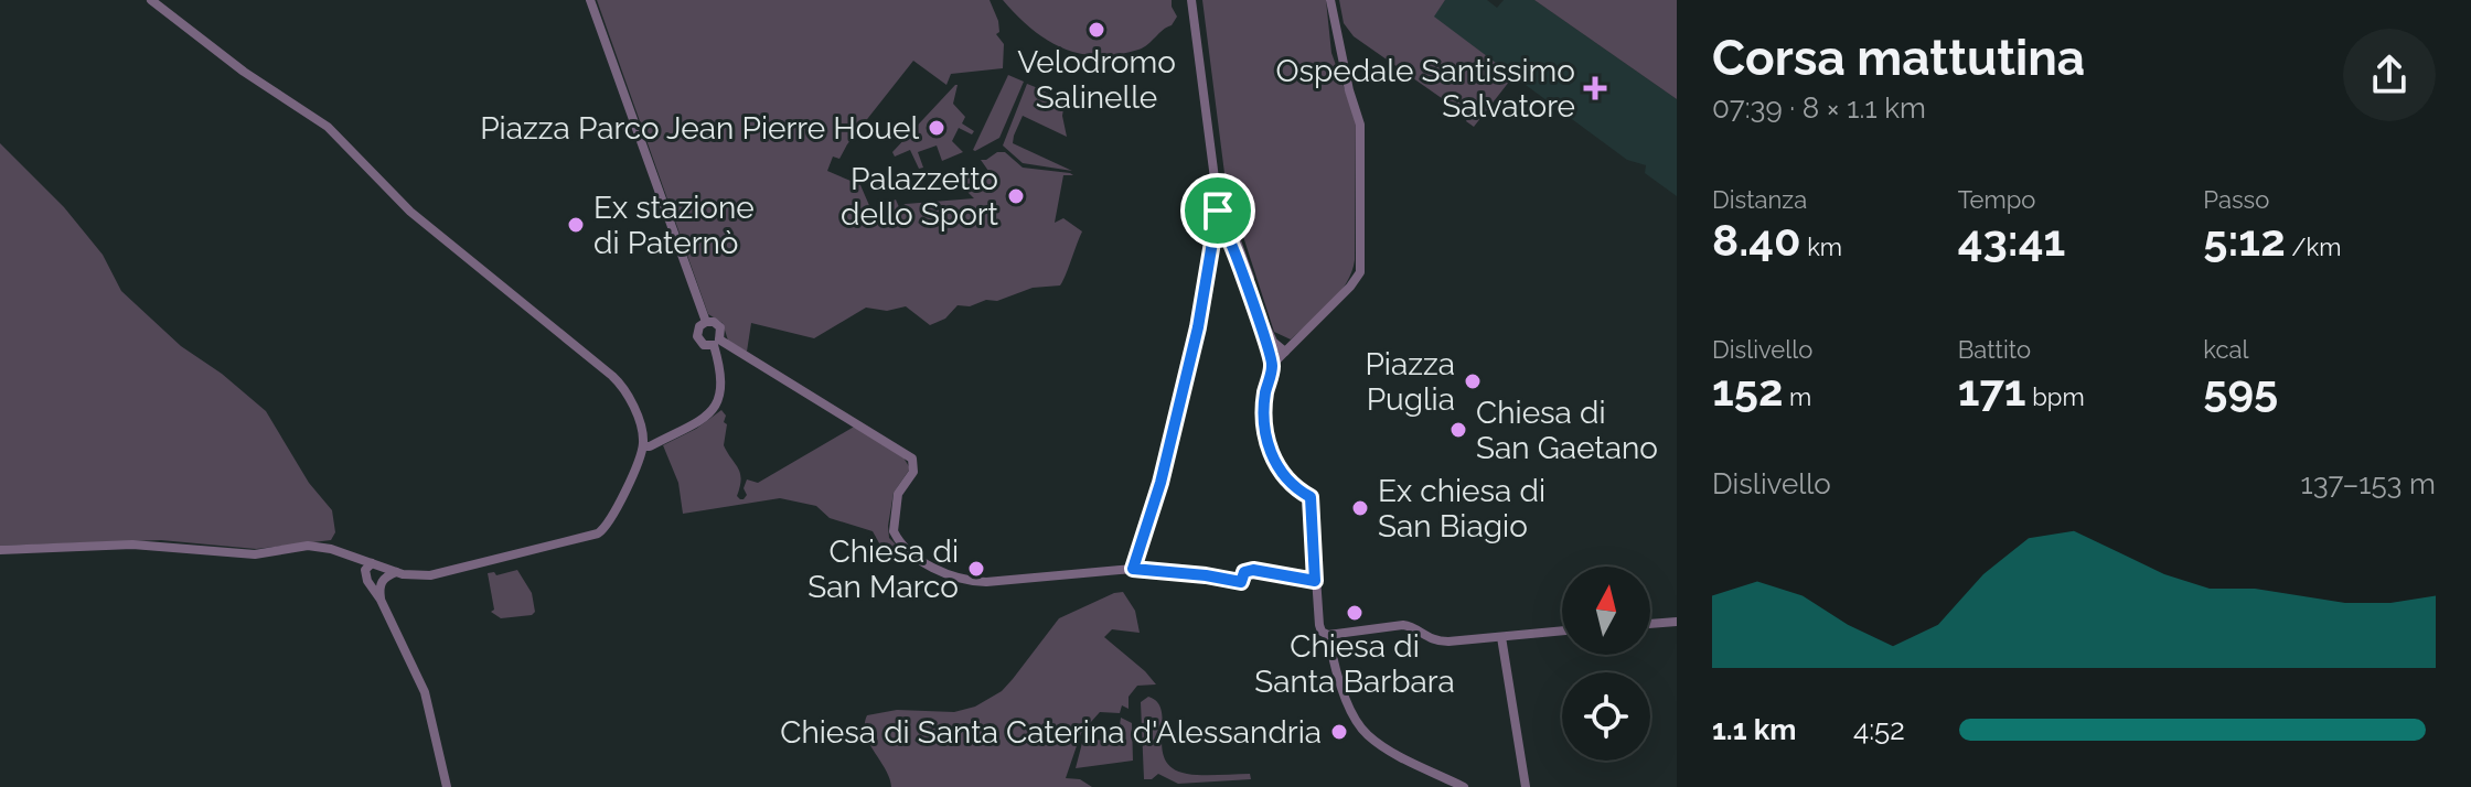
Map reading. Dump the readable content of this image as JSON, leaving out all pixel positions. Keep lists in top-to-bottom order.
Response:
{
  "places": {
    "other": [
      "Velodromo Salinelle",
      "Piazza Parco Jean Pierre Houel",
      "Palazzetto dello Sport",
      "Ex stazione di Paternò",
      "Piazza Puglia",
      "Chiesa di San Gaetano",
      "Ex chiesa di San Biagio",
      "Chiesa di San Marco",
      "Chiesa di Santa Barbara",
      "Chiesa di Santa Caterina d'Alessandria"
    ],
    "health": ["Ospedale Santissimo Salvatore"]
  },
  "north": "top",
  "page": {
    "heading": ["Corsa mattutina", "07:39 · 8 × 1.1 km"],
    "stats": [
      ["Distanza", "8.40 km"],
      ["Tempo", "43:41"],
      ["Passo", "5:12 /km"],
      ["Dislivello", "152 m"],
      ["Battito", "171 bpm"],
      ["kcal", "595"]
    ],
    "chart": ["Dislivello", "137–153 m"],
    "list": [
      {
        "name": "1.1 km",
        "note": "4:52"
      }
    ]
  }
}
